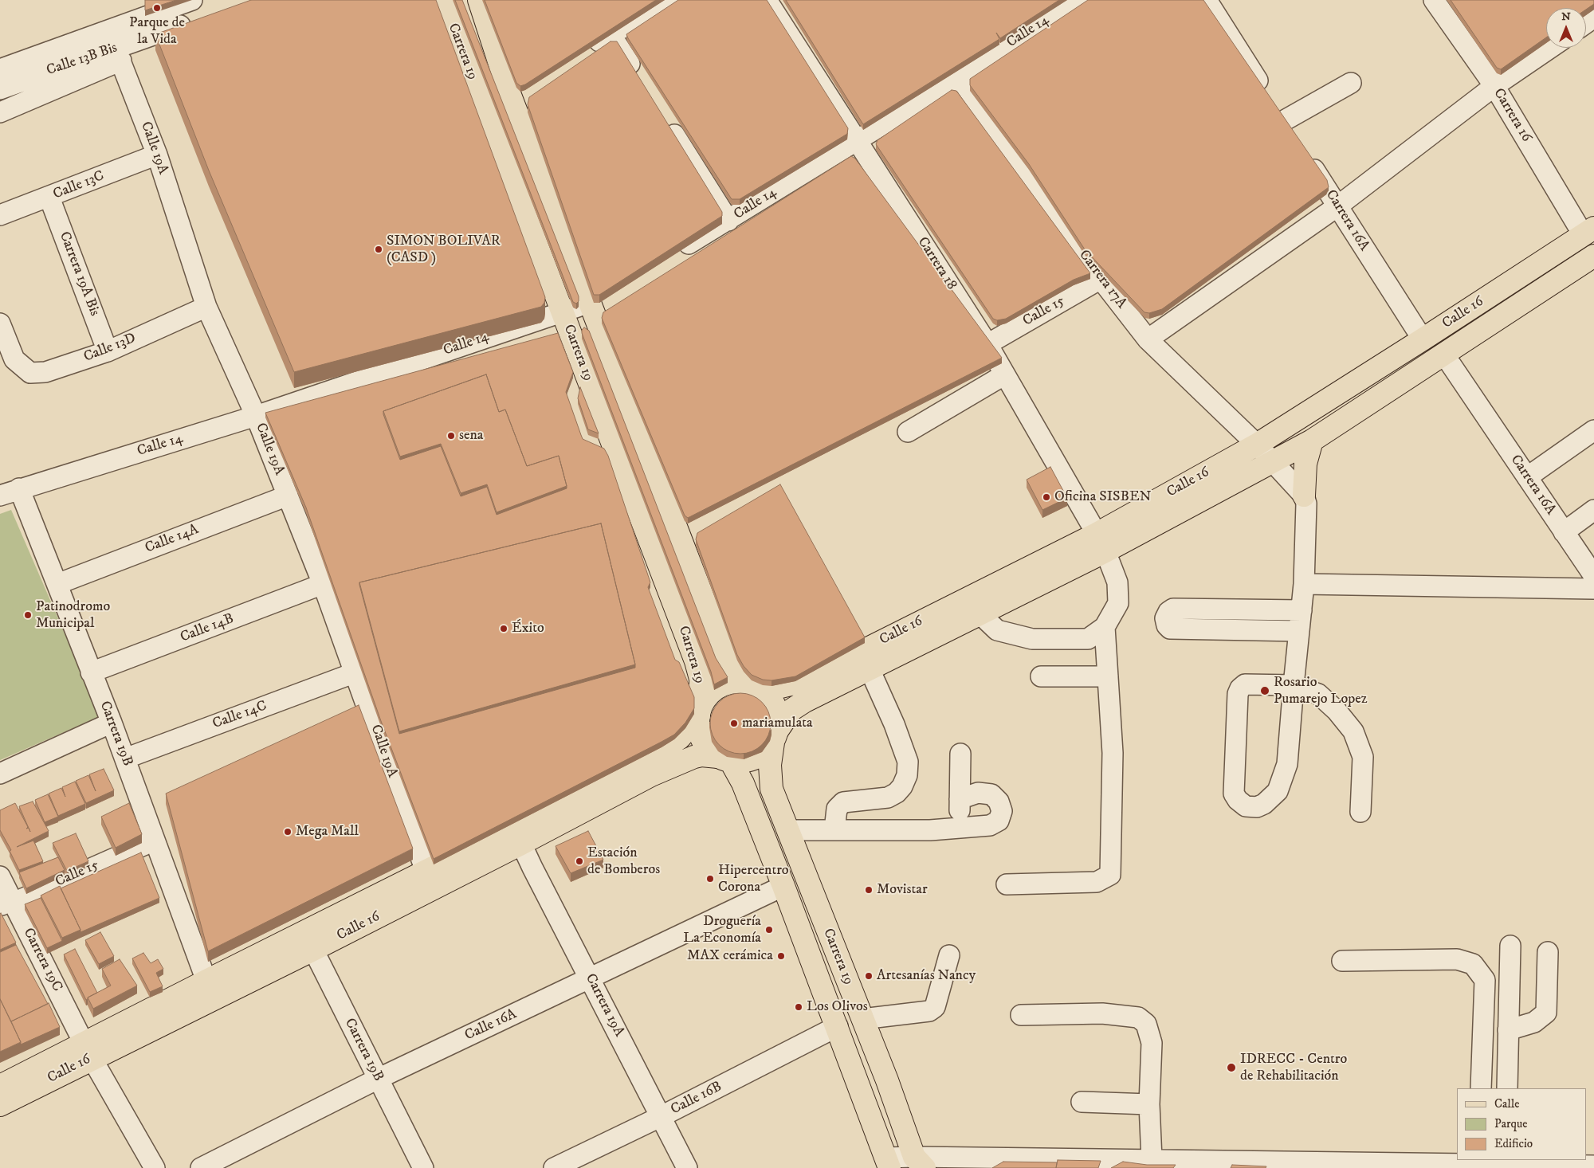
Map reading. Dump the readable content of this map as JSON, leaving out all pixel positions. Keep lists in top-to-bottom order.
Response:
{
  "streets": {
    "main road": ["Carrera 19", "Calle 16"],
    "street": [
      "Calle 14",
      "Calle 13B Bis",
      "Carrera 16",
      "Calle 19A",
      "Calle 13C",
      "Carrera 16A",
      "Carrera 18",
      "Carrera 19A Bis",
      "Carrera 17A",
      "Calle 15",
      "Calle 13D",
      "Calle 14A",
      "Calle 14B",
      "Calle 14C",
      "Carrera 19B",
      "Carrera 19C",
      "Carrera 19A",
      "Calle 16A",
      "Calle 16B"
    ]
  },
  "crossings": [
    ["Calle 14", "Carrera 19"],
    ["Calle 14", "Calle 19A"],
    ["Calle 14", "Carrera 18"],
    ["Calle 14", "Carrera 17A"],
    ["Calle 14", "Carrera 19B"],
    ["Carrera 19", "Calle 16"],
    ["Carrera 19", "Calle 16A"],
    ["Carrera 19", "Calle 16B"],
    ["Calle 13B Bis", "Calle 19A"],
    ["Carrera 16", "Calle 16"],
    ["Calle 19A", "Calle 13C"],
    ["Calle 19A", "Calle 16"],
    ["Calle 19A", "Calle 13D"],
    ["Calle 19A", "Calle 14A"],
    ["Calle 19A", "Calle 14B"],
    ["Calle 19A", "Calle 14C"],
    ["Calle 13C", "Carrera 19A Bis"],
    ["Carrera 16A", "Calle 16"],
    ["Carrera 18", "Calle 15"],
    ["Carrera 18", "Calle 16"],
    ["Carrera 19A Bis", "Calle 13D"],
    ["Carrera 17A", "Calle 15"],
    ["Carrera 17A", "Calle 16"],
    ["Calle 15", "Carrera 19B"],
    ["Calle 15", "Carrera 19C"],
    ["Calle 16", "Carrera 19B"],
    ["Calle 16", "Carrera 19C"],
    ["Calle 16", "Carrera 19A"],
    ["Calle 14A", "Carrera 19B"],
    ["Calle 14B", "Carrera 19B"],
    ["Calle 14C", "Carrera 19B"],
    ["Carrera 19B", "Calle 16A"],
    ["Carrera 19A", "Calle 16A"],
    ["Carrera 19A", "Calle 16B"]
  ],
  "places": [
    "Parque de la Vida",
    "SIMON BOLIVAR (CASD )",
    "sena",
    "Oficina SISBEN",
    "Patinodromo Municipal",
    "Éxito",
    "Rosario Pumarejo Lopez",
    "mariamulata",
    "Mega Mall",
    "Estación de Bomberos",
    "Hipercentro Corona",
    "Movistar",
    "Droguería La Economía",
    "MAX cerámica",
    "Artesanías Nancy",
    "Los Olivos",
    "IDRECC - Centro de Rehabilitación"
  ],
  "legend": ["Calle", "Parque", "Edificio"],
  "north": "top"
}
